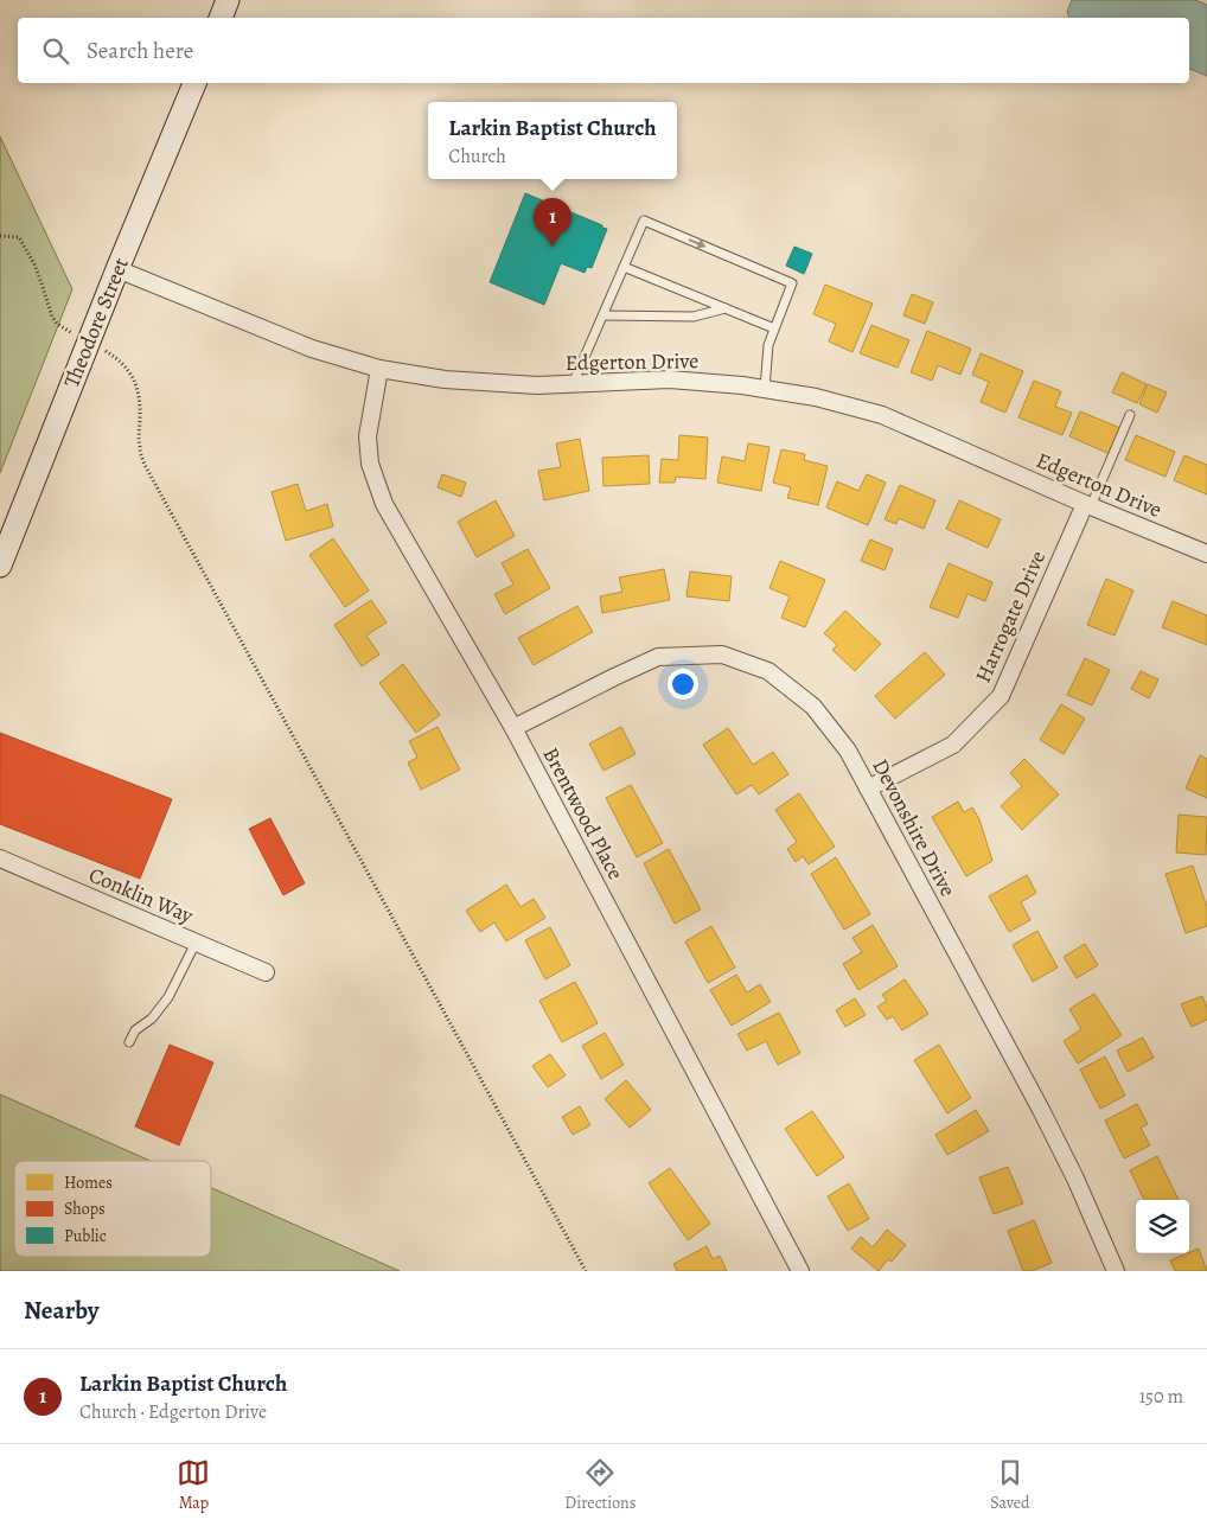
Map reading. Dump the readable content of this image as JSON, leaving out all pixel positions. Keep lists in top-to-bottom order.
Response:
{
  "streets": {
    "street": [
      "Theodore Street",
      "Edgerton Drive",
      "Harrogate Drive",
      "Brentwood Place",
      "Devonshire Drive",
      "Conklin Way"
    ]
  },
  "crossings": [
    ["Theodore Street", "Edgerton Drive"],
    ["Edgerton Drive", "Harrogate Drive"],
    ["Edgerton Drive", "Brentwood Place"],
    ["Harrogate Drive", "Devonshire Drive"],
    ["Brentwood Place", "Devonshire Drive"]
  ],
  "legend": ["Homes", "Shops", "Public"],
  "page": {
    "search": "Search here",
    "popup": ["Larkin Baptist Church", "Church"],
    "pins": "1",
    "heading": "Nearby",
    "list": [
      {
        "mark": "1",
        "name": "Larkin Baptist Church",
        "note": "Church · Edgerton Drive",
        "value": "150 m"
      }
    ],
    "nav": ["Map", "Directions", "Saved"]
  }
}
